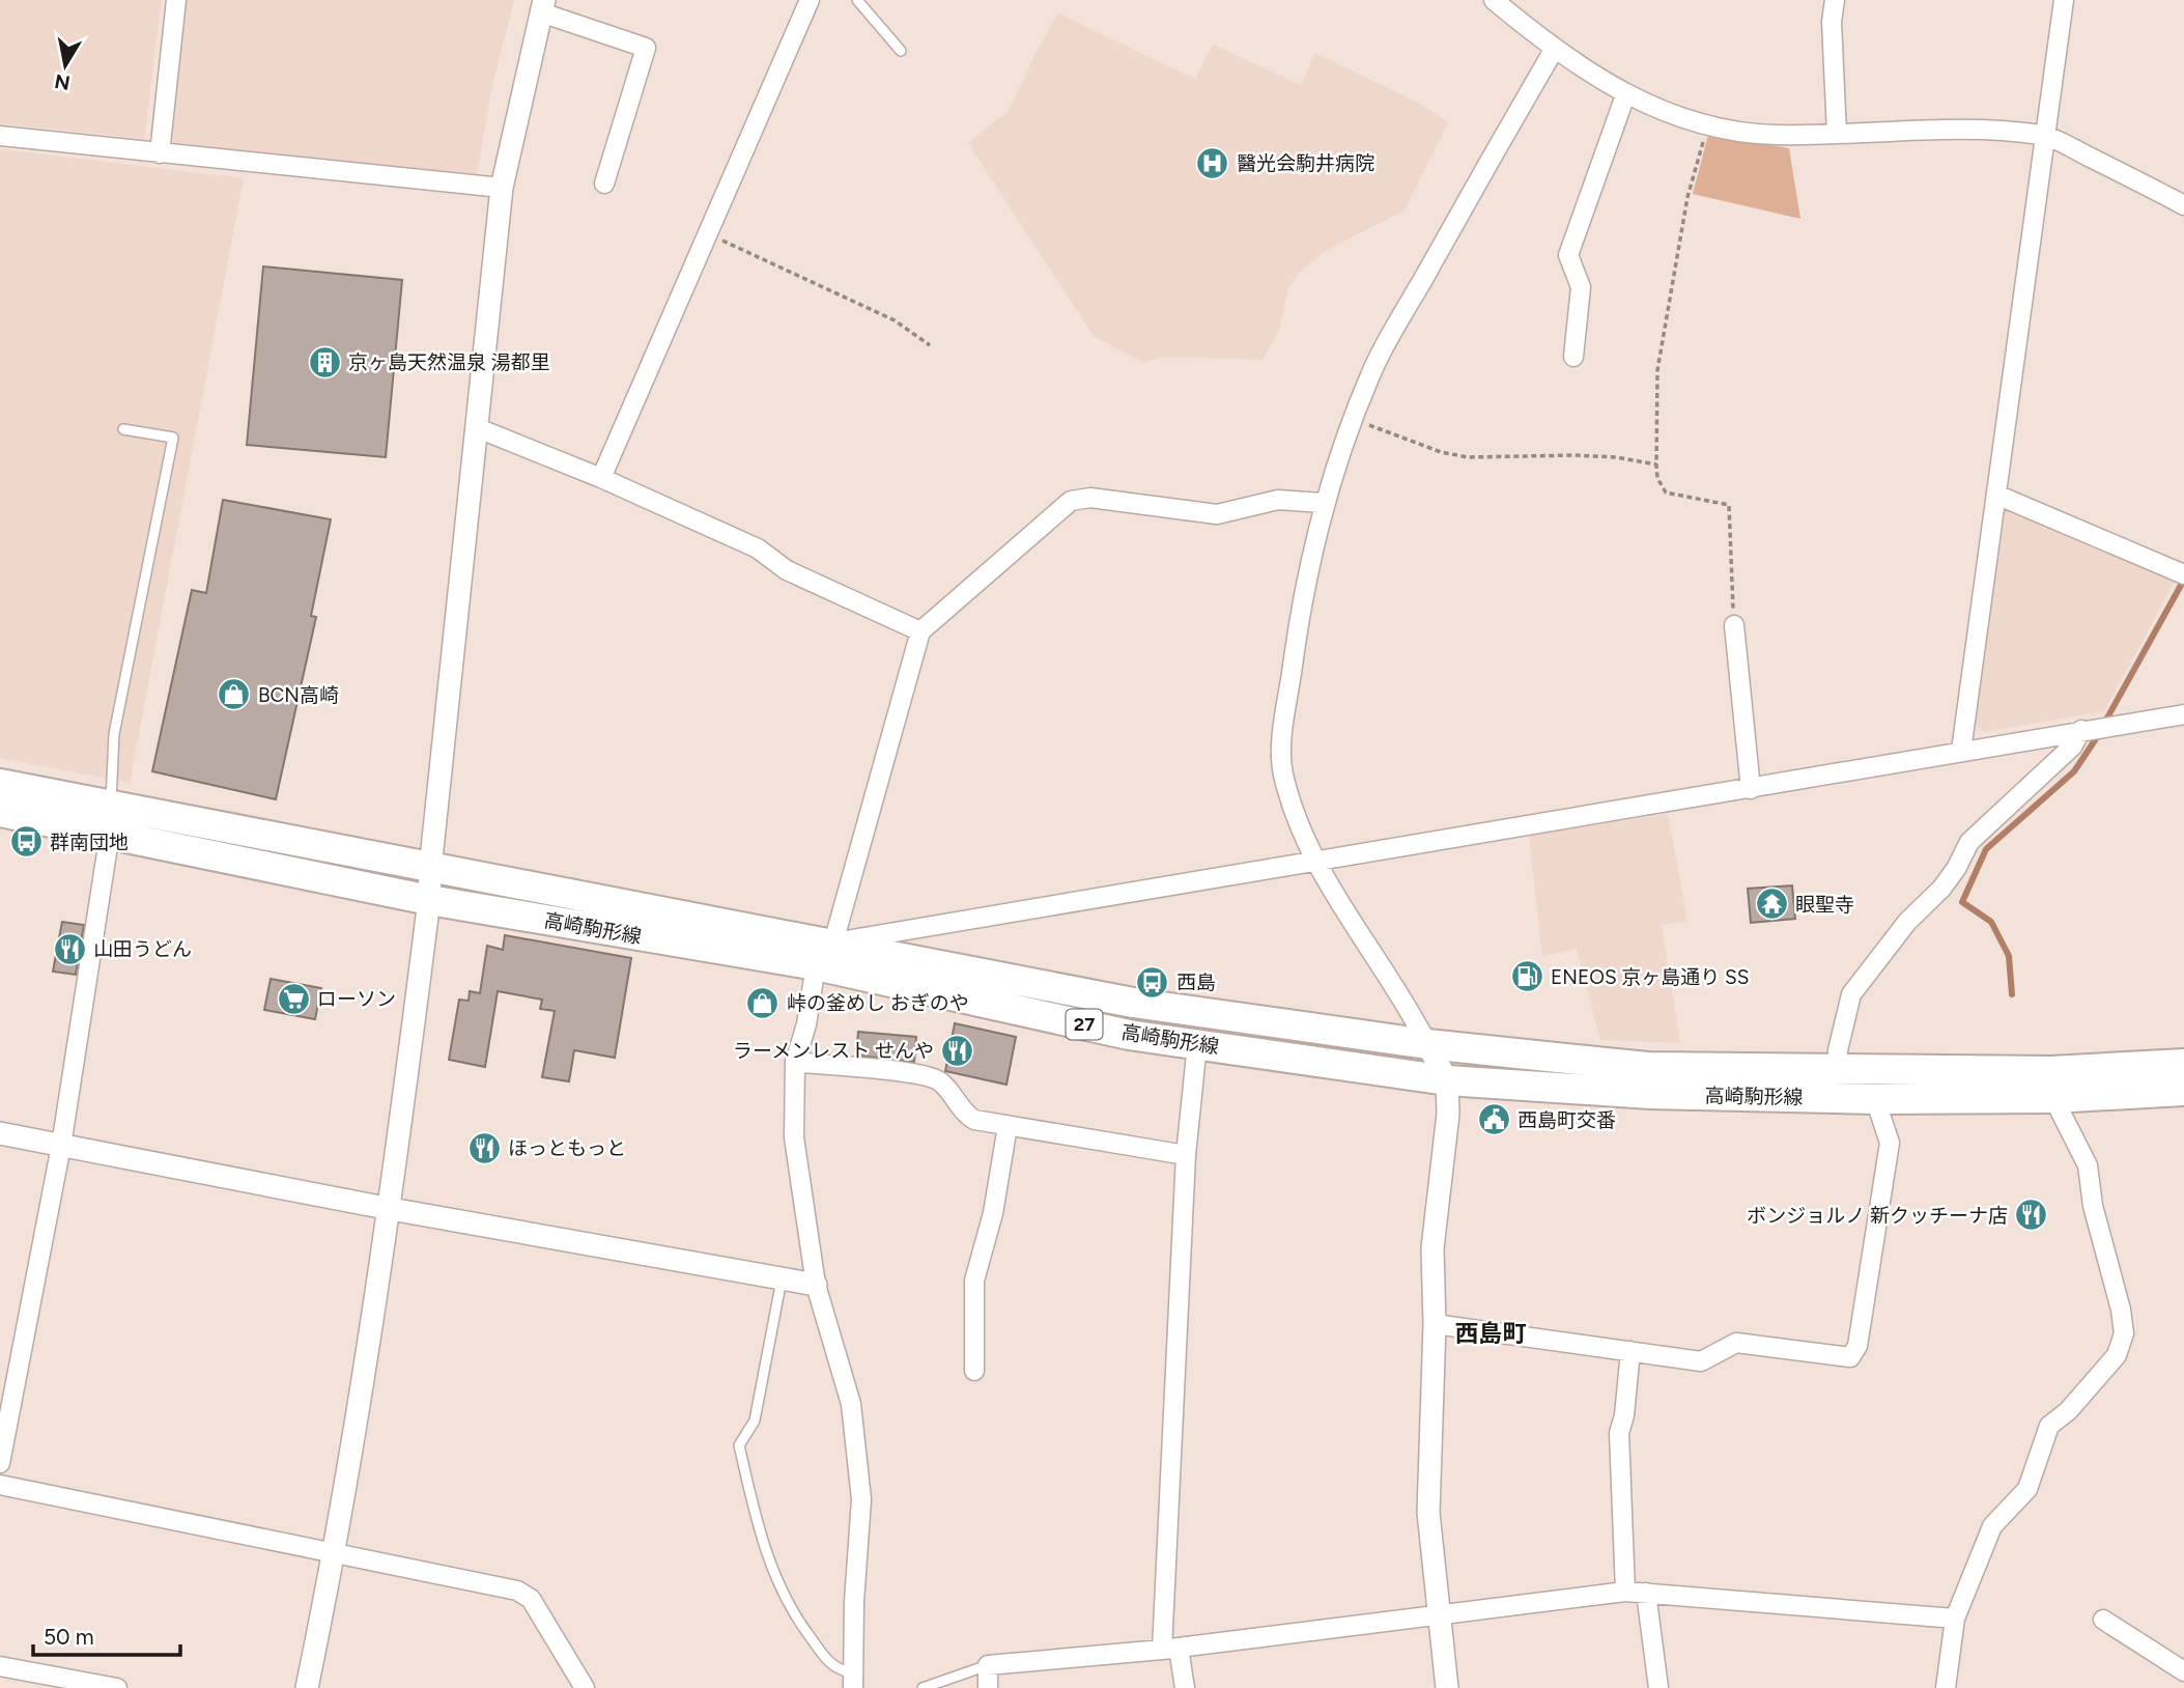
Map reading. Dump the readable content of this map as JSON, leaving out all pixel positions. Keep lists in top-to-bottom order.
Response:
{
  "streets": {
    "main road": ["高崎駒形線", "27"]
  },
  "districts": ["西島町"],
  "places": {
    "hospital": ["醫光会駒井病院"],
    "building": ["京ヶ島天然温泉 湯都里"],
    "shop": ["BCN高崎", "峠の釜めし おぎのや"],
    "bus stop": ["群南団地", "西島"],
    "temple": ["眼聖寺"],
    "restaurant": [
      "山田うどん",
      "ラーメンレスト せんや",
      "ほっともっと",
      "ボンジョルノ 新クッチーナ店"
    ],
    "fuel station": ["ENEOS 京ヶ島通り SS"],
    "supermarket": ["ローソン"],
    "public building": ["西島町交番"]
  },
  "scale_bar": "50 m",
  "north": "bottom"
}
